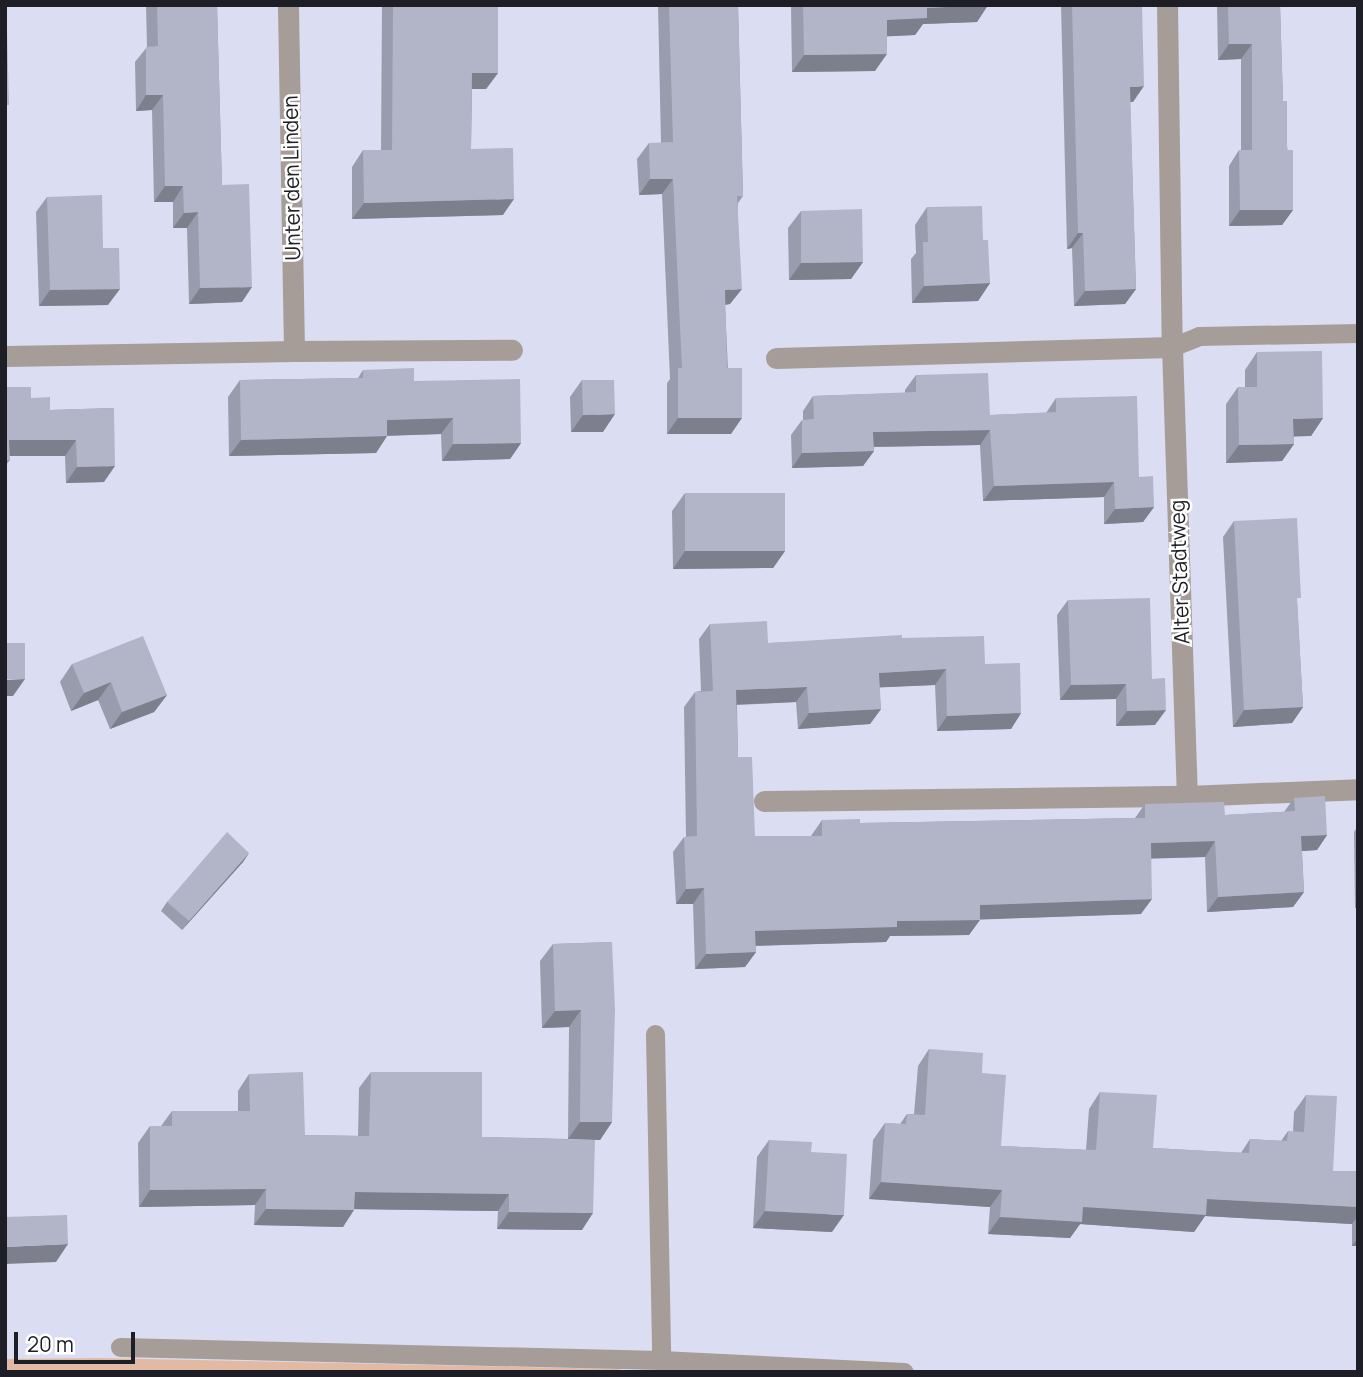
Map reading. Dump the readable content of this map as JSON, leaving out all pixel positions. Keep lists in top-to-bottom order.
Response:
{
  "streets": {
    "street": ["Unter den Linden", "Alter Stadtweg"]
  },
  "scale_bar": "20 m"
}
